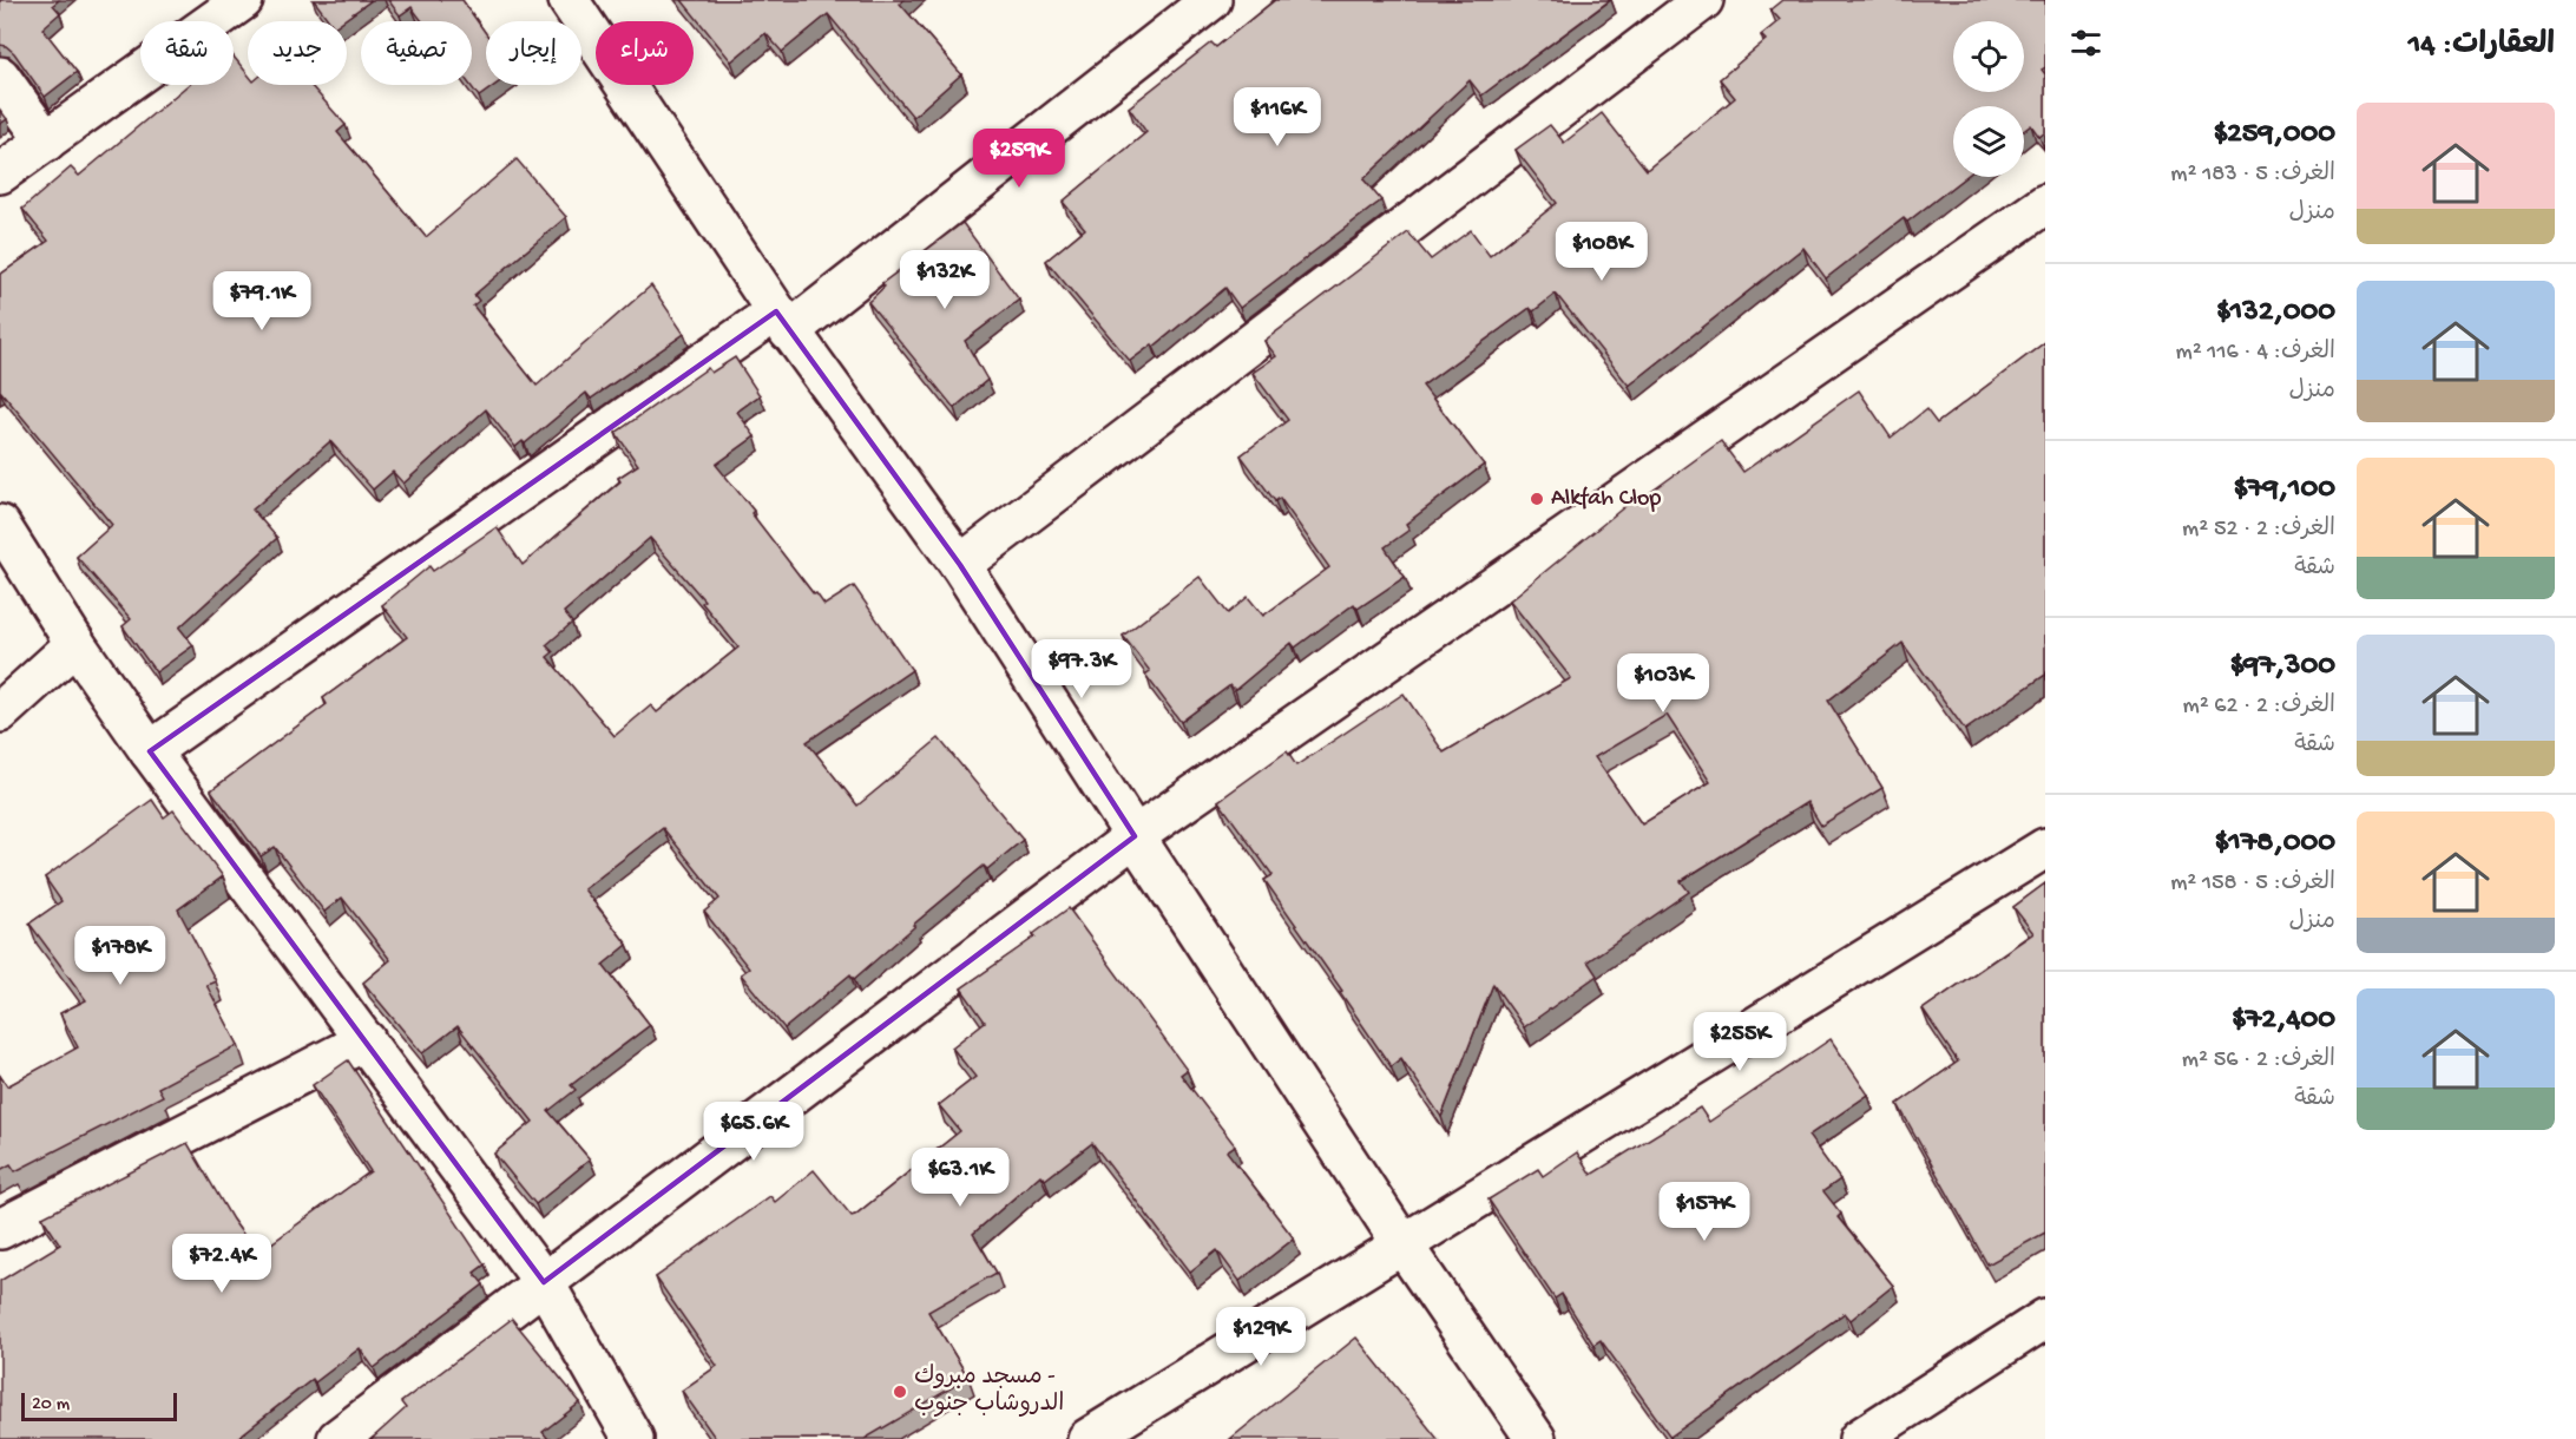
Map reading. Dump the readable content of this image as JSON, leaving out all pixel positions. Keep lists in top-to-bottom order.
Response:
{
  "places": ["Alkfah Clop", "مسجد مبروك - الدروشاب جنوب"],
  "scale_bar": "20 m",
  "page": {
    "heading": "العقارات: 14",
    "chip": [
      "شراء",
      "إيجار",
      "تصفية",
      "جديد",
      "شقة"
    ],
    "list": [
      {
        "name": "$259,000",
        "note": "الغرف: 5 · 183 m² · منزل"
      },
      {
        "name": "$132,000",
        "note": "الغرف: 4 · 116 m² · منزل"
      },
      {
        "name": "$79,100",
        "note": "الغرف: 2 · 52 m² · شقة"
      },
      {
        "name": "$97,300",
        "note": "الغرف: 2 · 62 m² · شقة"
      },
      {
        "name": "$178,000",
        "note": "الغرف: 5 · 158 m² · منزل"
      },
      {
        "name": "$72,400",
        "note": "الغرف: 2 · 56 m² · شقة"
      }
    ],
    "price": [
      "$116K",
      "$259K",
      "$108K",
      "$132K",
      "$79.1K",
      "$97.3K",
      "$103K",
      "$178K",
      "$255K",
      "$65.6K",
      "$63.1K",
      "$157K",
      "$72.4K",
      "$129K"
    ],
    "scale": "20 m"
  }
}
